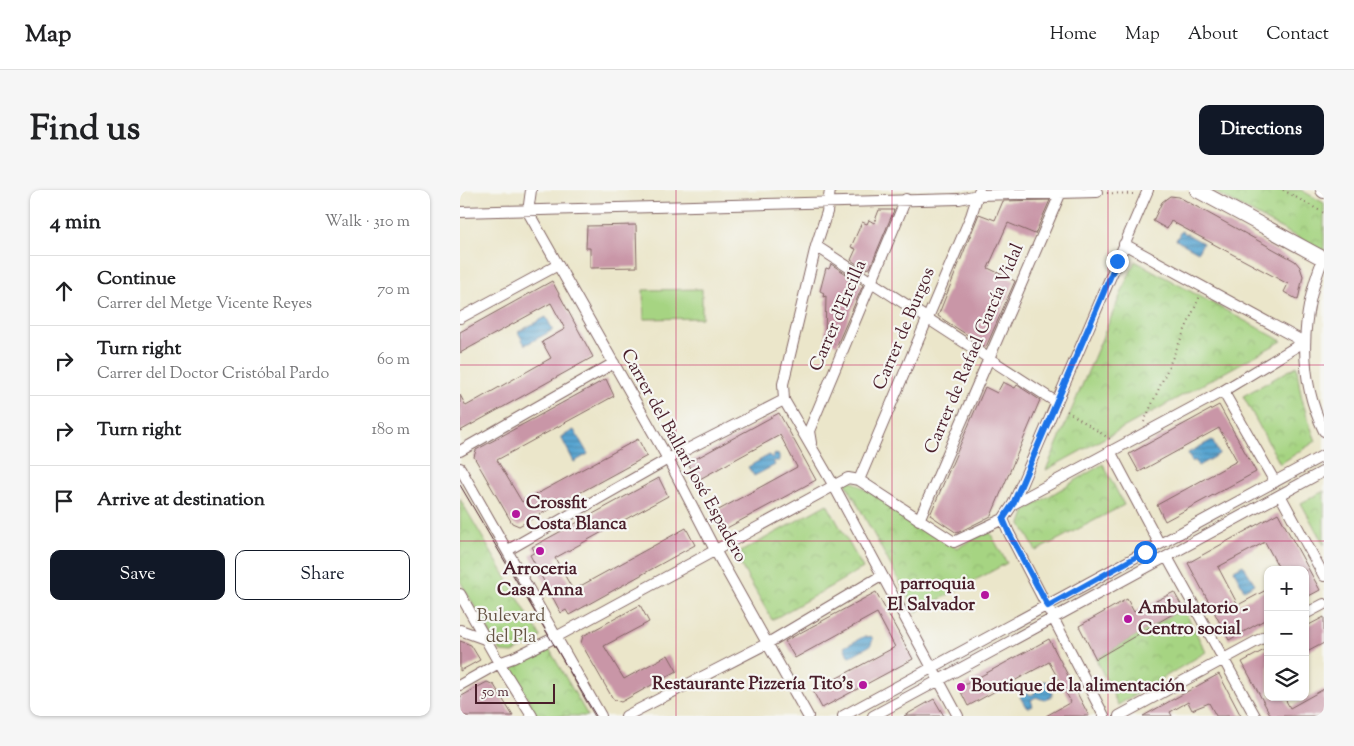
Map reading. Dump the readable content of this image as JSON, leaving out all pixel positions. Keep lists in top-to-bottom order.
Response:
{
  "streets": {
    "street": [
      "Carrer d'Ercilla",
      "Carrer de Burgos",
      "Carrer de Rafael García Vidal",
      "Carrer del Ballarí José Espadero"
    ]
  },
  "parks": ["Bulevard del Pla"],
  "places": [
    "Crossfit Costa Blanca",
    "Arroceria Casa Anna",
    "parroquia El Salvador",
    "Ambulatorio - Centro social",
    "Restaurante Pizzería Tito's",
    "Boutique de la alimentación"
  ],
  "scale_bar": "50 m",
  "page": {
    "header": "Map",
    "nav": [
      "Home",
      "Map",
      "About",
      "Contact"
    ],
    "title": "Find us",
    "buttons": [
      "Directions",
      ["Save", "Share"]
    ],
    "heading": ["4 min", "Walk · 310 m"],
    "list": [
      ["Continue", "Carrer del Metge Vicente Reyes", "70 m"],
      ["Turn right", "Carrer del Doctor Cristóbal Pardo", "60 m"],
      ["Turn right", "180 m"],
      "Arrive at destination"
    ],
    "map_buttons": ["+", "−"],
    "scale": "50 m"
  }
}
